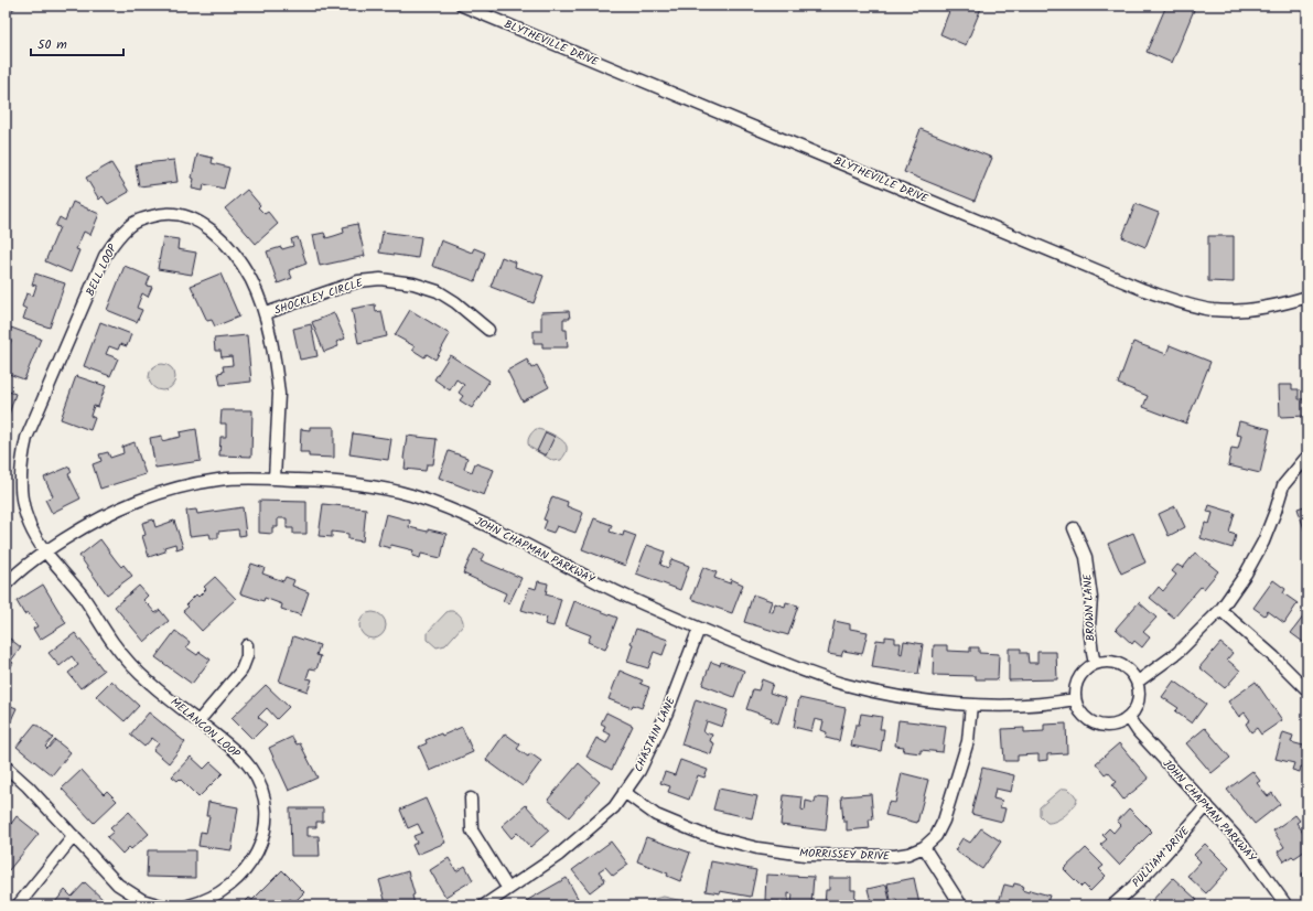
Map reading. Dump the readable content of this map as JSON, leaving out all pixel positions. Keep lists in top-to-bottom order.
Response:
{
  "streets": {
    "street": [
      "BLYTHEVILLE DRIVE",
      "BELL LOOP",
      "SHOCKLEY CIRCLE",
      "JOHN CHAPMAN PARKWAY",
      "BROWN LANE",
      "MELANCON LOOP",
      "CHASTAIN LANE",
      "MORRISSEY DRIVE",
      "PULLIAM DRIVE"
    ]
  },
  "crossings": [
    ["BELL LOOP", "SHOCKLEY CIRCLE"],
    ["BELL LOOP", "JOHN CHAPMAN PARKWAY"],
    ["BELL LOOP", "MELANCON LOOP"],
    ["JOHN CHAPMAN PARKWAY", "BROWN LANE"],
    ["JOHN CHAPMAN PARKWAY", "MELANCON LOOP"],
    ["JOHN CHAPMAN PARKWAY", "CHASTAIN LANE"],
    ["JOHN CHAPMAN PARKWAY", "MORRISSEY DRIVE"],
    ["JOHN CHAPMAN PARKWAY", "PULLIAM DRIVE"],
    ["CHASTAIN LANE", "MORRISSEY DRIVE"]
  ],
  "scale_bar": "50 m"
}
